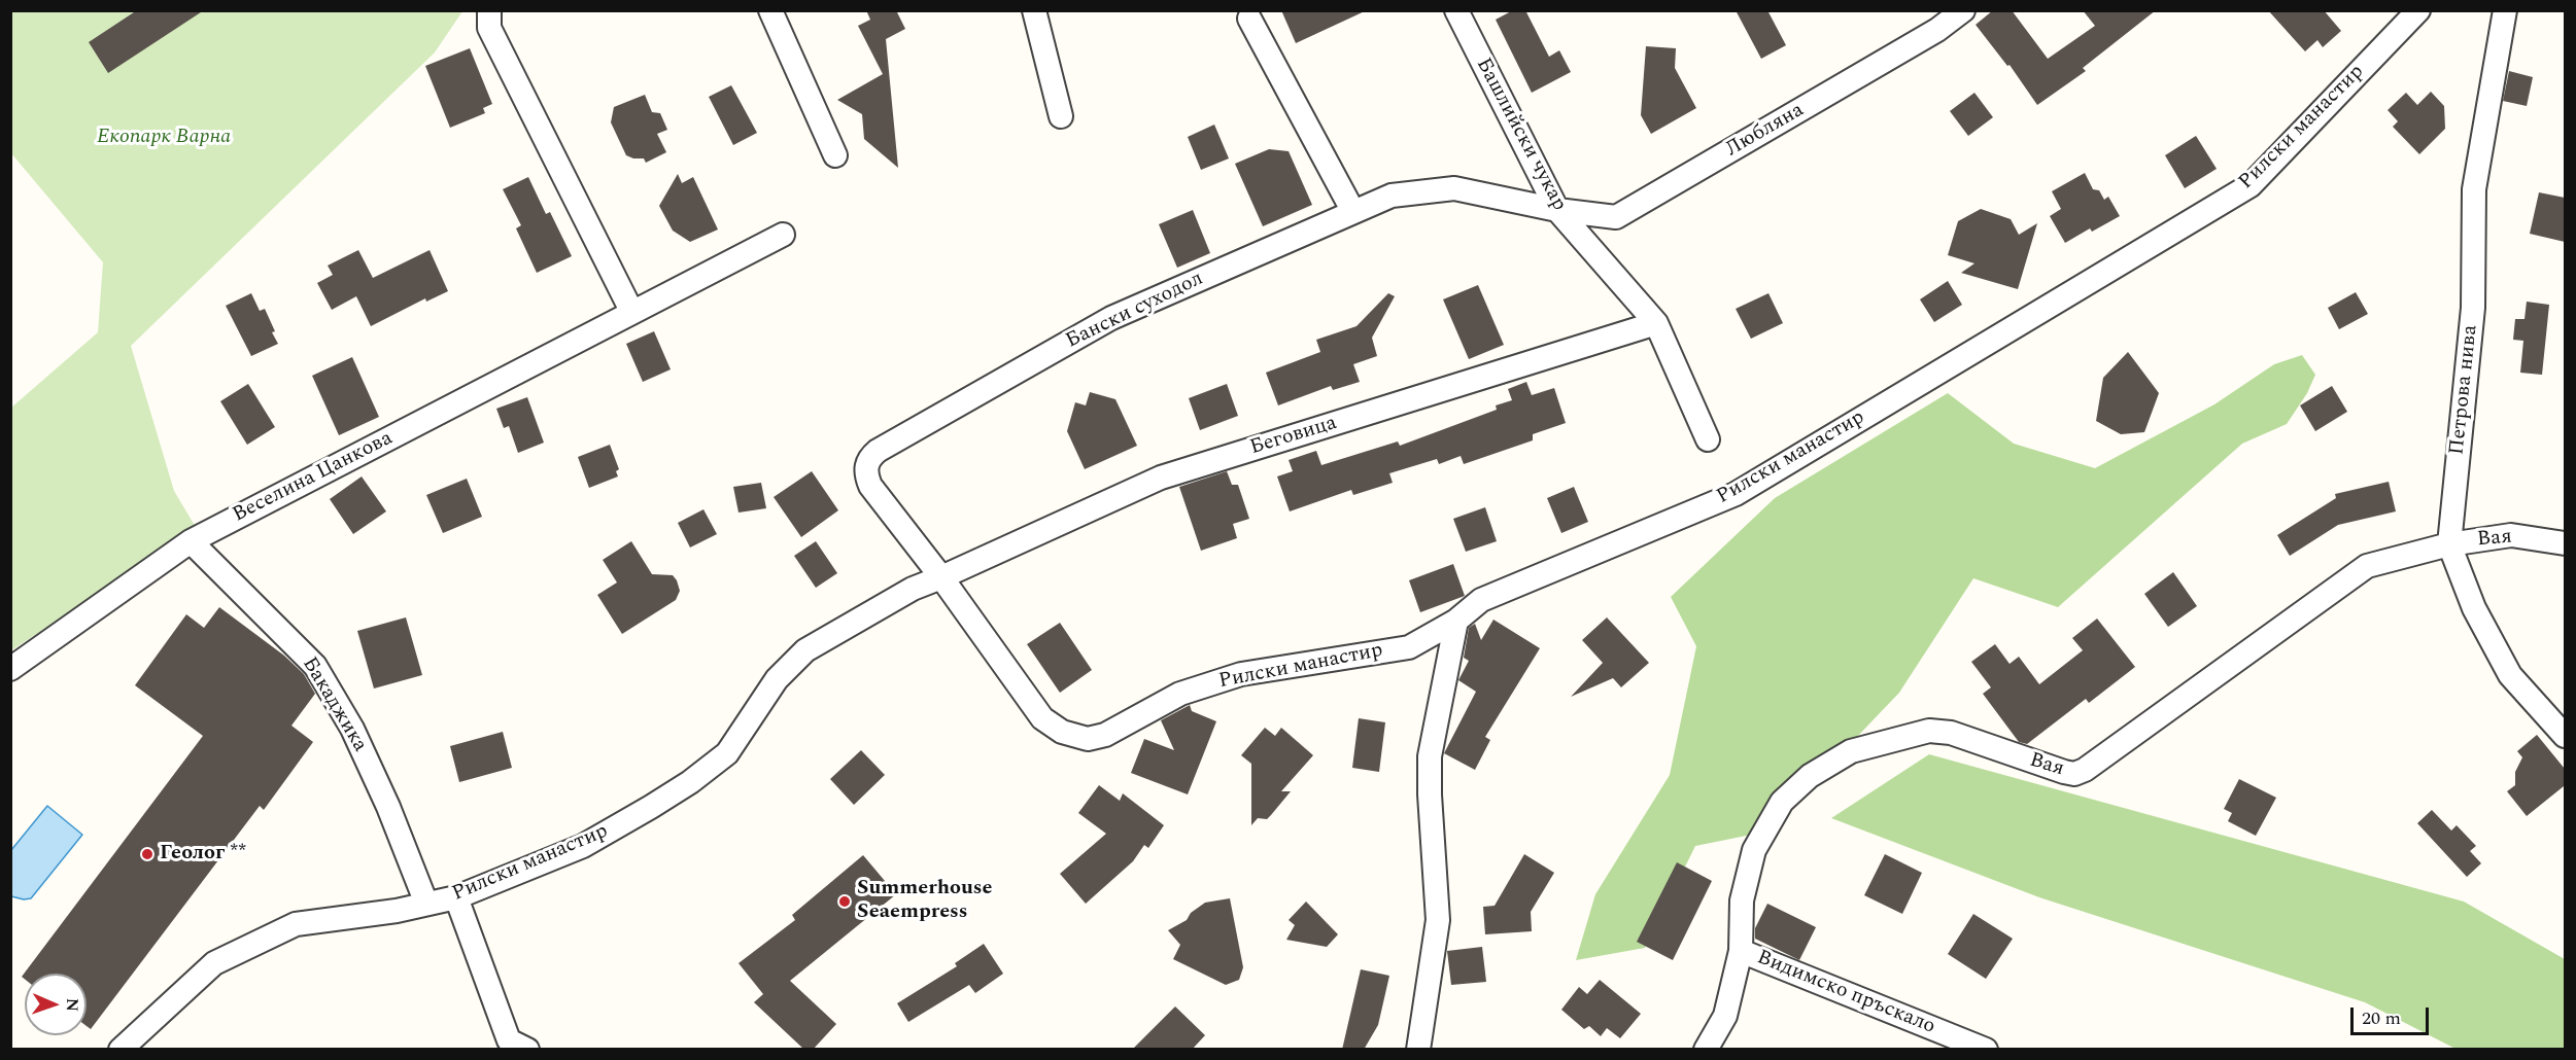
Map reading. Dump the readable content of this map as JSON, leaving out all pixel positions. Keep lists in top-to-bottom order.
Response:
{
  "streets": {
    "street": [
      "Рилски манастир",
      "Любляна",
      "Башлийски чукар",
      "Бански суходол",
      "Петрова нива",
      "Беговица",
      "Веселина Цанкова",
      "Вая",
      "Бакаджика",
      "Видимско пръскало"
    ]
  },
  "crossings": [
    ["Рилски манастир", "Бански суходол"],
    ["Рилски манастир", "Беговица"],
    ["Рилски манастир", "Бакаджика"],
    ["Любляна", "Башлийски чукар"],
    ["Любляна", "Бански суходол"],
    ["Башлийски чукар", "Бански суходол"],
    ["Башлийски чукар", "Беговица"],
    ["Бански суходол", "Беговица"],
    ["Петрова нива", "Вая"],
    ["Веселина Цанкова", "Бакаджика"],
    ["Вая", "Видимско пръскало"]
  ],
  "parks": ["Екопарк Варна"],
  "places": ["Геолог **", "Summerhouse Seaempress"],
  "scale_bar": "20 m",
  "north": "right"
}
